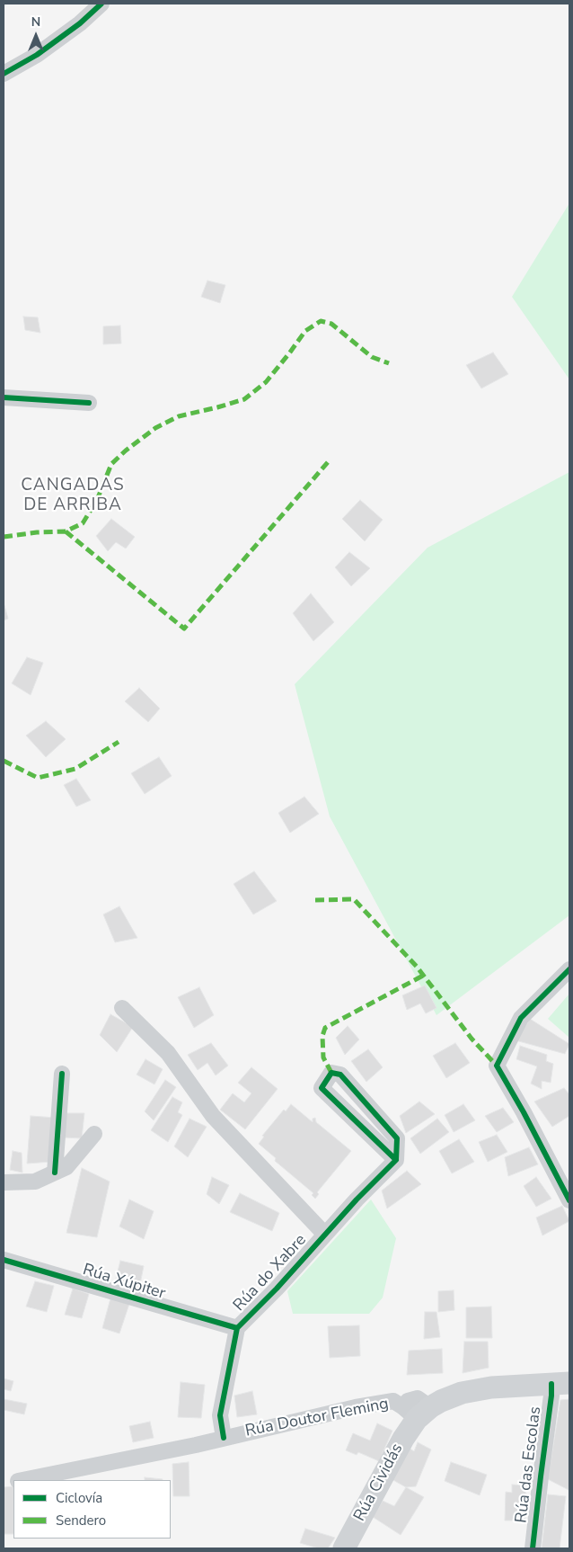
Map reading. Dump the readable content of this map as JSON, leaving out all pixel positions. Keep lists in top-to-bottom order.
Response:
{
  "streets": {
    "main road": ["Rúa Cividás"],
    "street": [
      "Rúa do Xabre",
      "Rúa Xúpiter",
      "Rúa Doutor Fleming",
      "Rúa das Escolas"
    ]
  },
  "crossings": [
    ["Rúa do Xabre", "Rúa Xúpiter"],
    ["Rúa do Xabre", "Rúa Doutor Fleming"],
    ["Rúa Doutor Fleming", "Rúa Cividás"]
  ],
  "districts": ["CANGADAS DE ARRIBA"],
  "legend": ["Ciclovía", "Sendero"],
  "north": "top"
}
